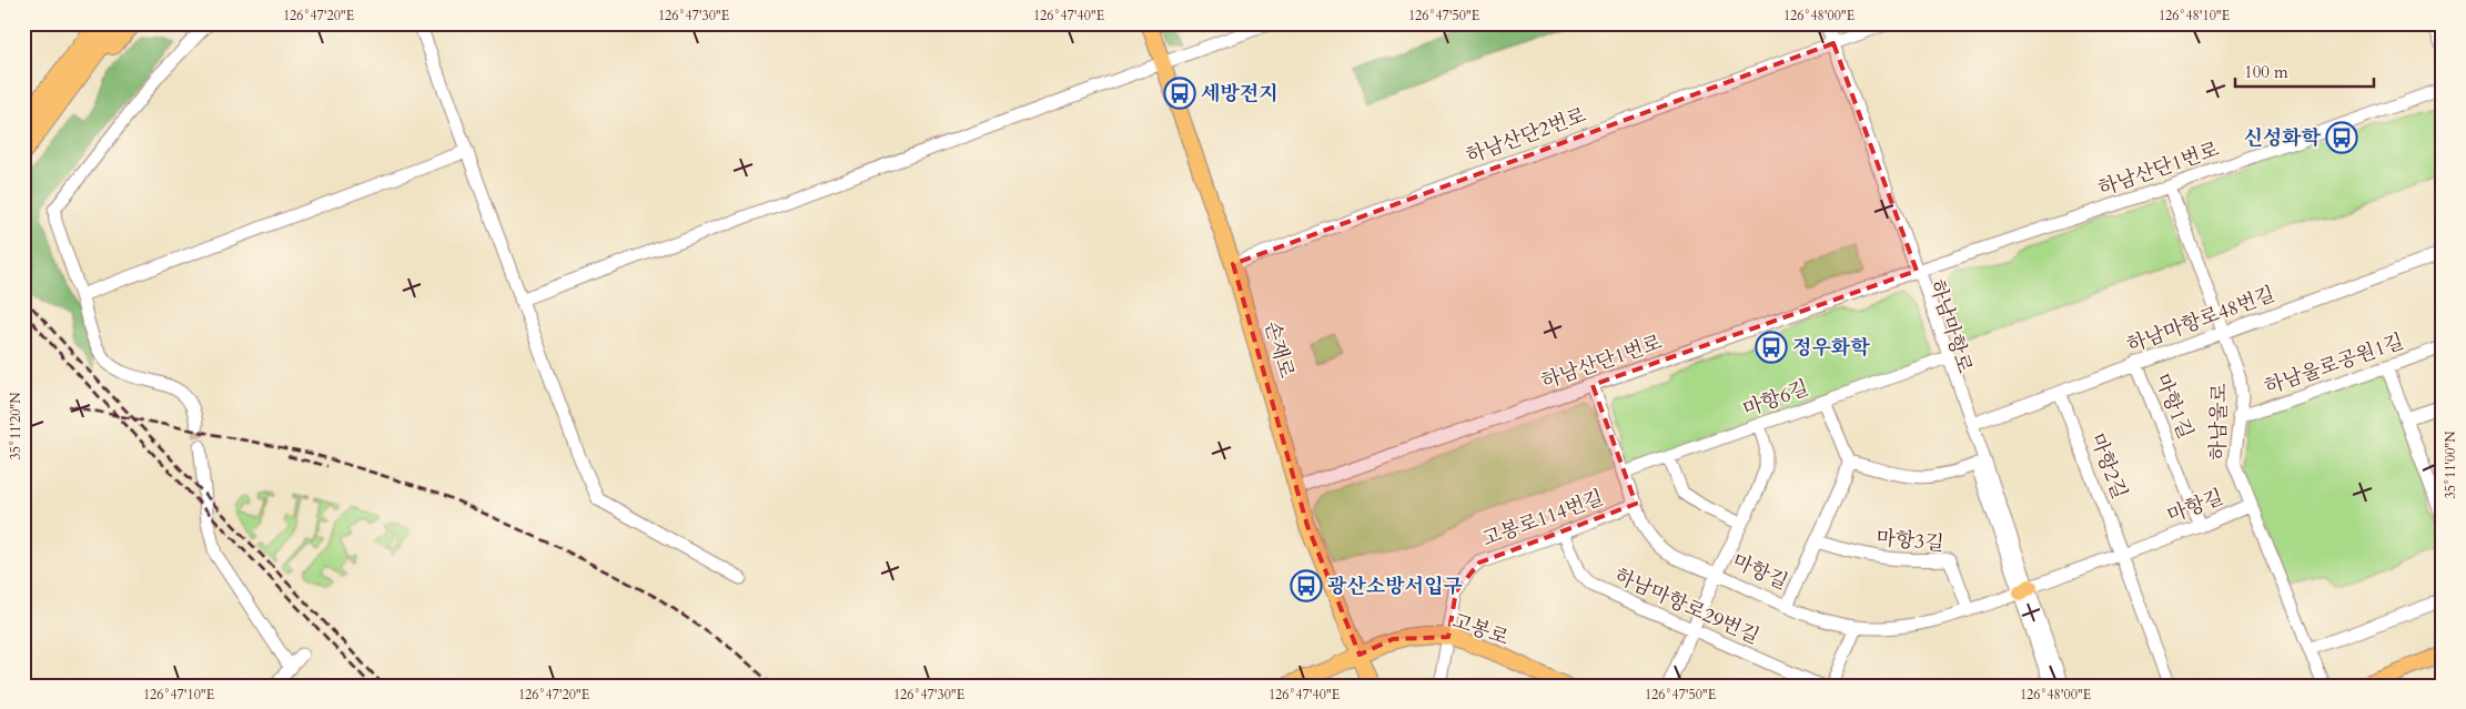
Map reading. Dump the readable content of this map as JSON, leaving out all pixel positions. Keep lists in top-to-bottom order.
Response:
{
  "streets": {
    "main road": ["손재로", "고봉로"],
    "street": [
      "하남산단2번로",
      "하남산단1번로",
      "하남마항로48번길",
      "하남마항로",
      "하남울로공원1길",
      "마항6길",
      "마항1길",
      "하남울로",
      "마항2길",
      "마항길",
      "고봉로114번길",
      "마항3길",
      "하남마항로29번길"
    ]
  },
  "crossings": [
    ["하남산단2번로", "손재로"],
    ["하남산단1번로", "하남마항로"],
    ["하남산단1번로", "손재로"],
    ["하남산단1번로", "하남울로"],
    ["하남산단1번로", "마항길"],
    ["하남마항로48번길", "하남마항로"],
    ["하남마항로48번길", "마항1길"],
    ["하남마항로48번길", "하남울로"],
    ["하남마항로48번길", "마항2길"],
    ["하남마항로", "마항6길"],
    ["하남마항로", "마항길"],
    ["손재로", "고봉로"],
    ["하남울로공원1길", "하남울로"],
    ["마항6길", "마항길"],
    ["마항1길", "마항길"],
    ["하남울로", "마항길"],
    ["마항2길", "마항길"],
    ["마항길", "고봉로114번길"],
    ["마항길", "마항3길"],
    ["고봉로114번길", "하남마항로29번길"],
    ["고봉로114번길", "고봉로"]
  ],
  "places": {
    "bus stop": [
      "세방전지",
      "신성화학",
      "정우화학",
      "광산소방서입구"
    ]
  },
  "scale_bar": "100 m",
  "coordinates": [
    "126°47'20\"E",
    "126°47'30\"E",
    "126°47'40\"E",
    "126°47'50\"E",
    "126°48'00\"E",
    "126°48'10\"E",
    "35°11'20\"N",
    "35°11'00\"N",
    "126°47'10\"E"
  ]
}
